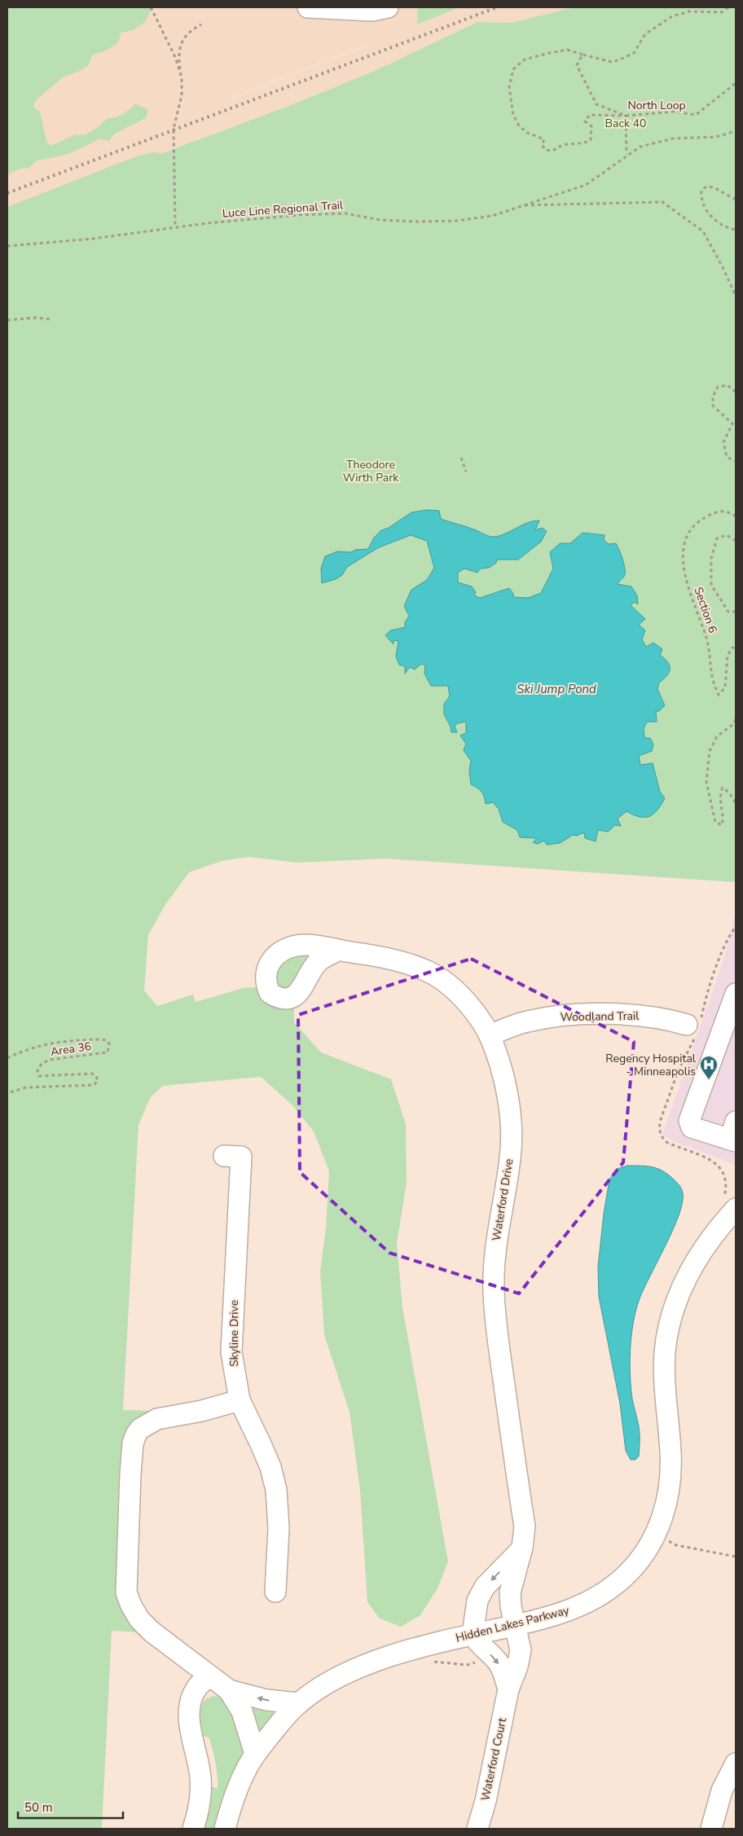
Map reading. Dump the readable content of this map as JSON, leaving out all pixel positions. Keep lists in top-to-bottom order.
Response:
{
  "streets": {
    "street": [
      "Woodland Trail",
      "Waterford Drive",
      "Skyline Drive",
      "Hidden Lakes Parkway",
      "Waterford Court"
    ],
    "path": [
      "North Loop",
      "Luce Line Regional Trail",
      "Section 6",
      "Area 36"
    ]
  },
  "crossings": [
    ["Woodland Trail", "Waterford Drive"],
    ["Waterford Drive", "Hidden Lakes Parkway"],
    ["Waterford Drive", "Waterford Court"],
    ["Hidden Lakes Parkway", "Waterford Court"]
  ],
  "water": ["Ski Jump Pond"],
  "parks": ["Back 40", "Theodore Wirth Park"],
  "places": {
    "hospital": ["Regency Hospital - Minneapolis"]
  },
  "scale_bar": "50 m"
}
